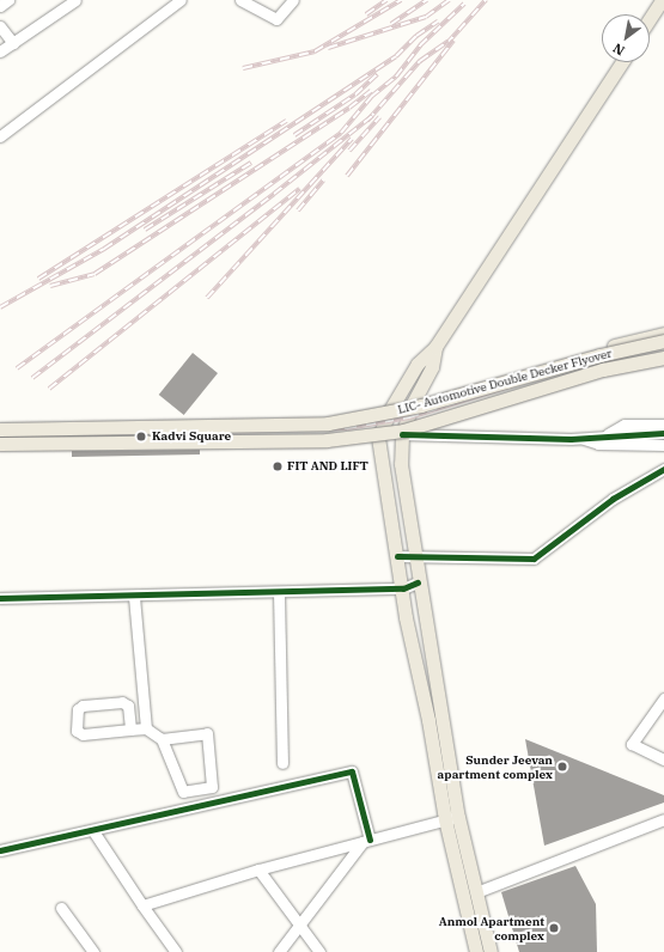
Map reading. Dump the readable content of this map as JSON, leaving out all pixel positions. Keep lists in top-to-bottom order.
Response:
{
  "streets": {
    "main road": ["LIC- Automotive Double Decker Flyover"]
  },
  "places": [
    "Kadvi Square",
    "FIT AND LIFT",
    "Sunder Jeevan apartment complex",
    "Anmol Apartment complex"
  ],
  "north": "bottom left"
}
